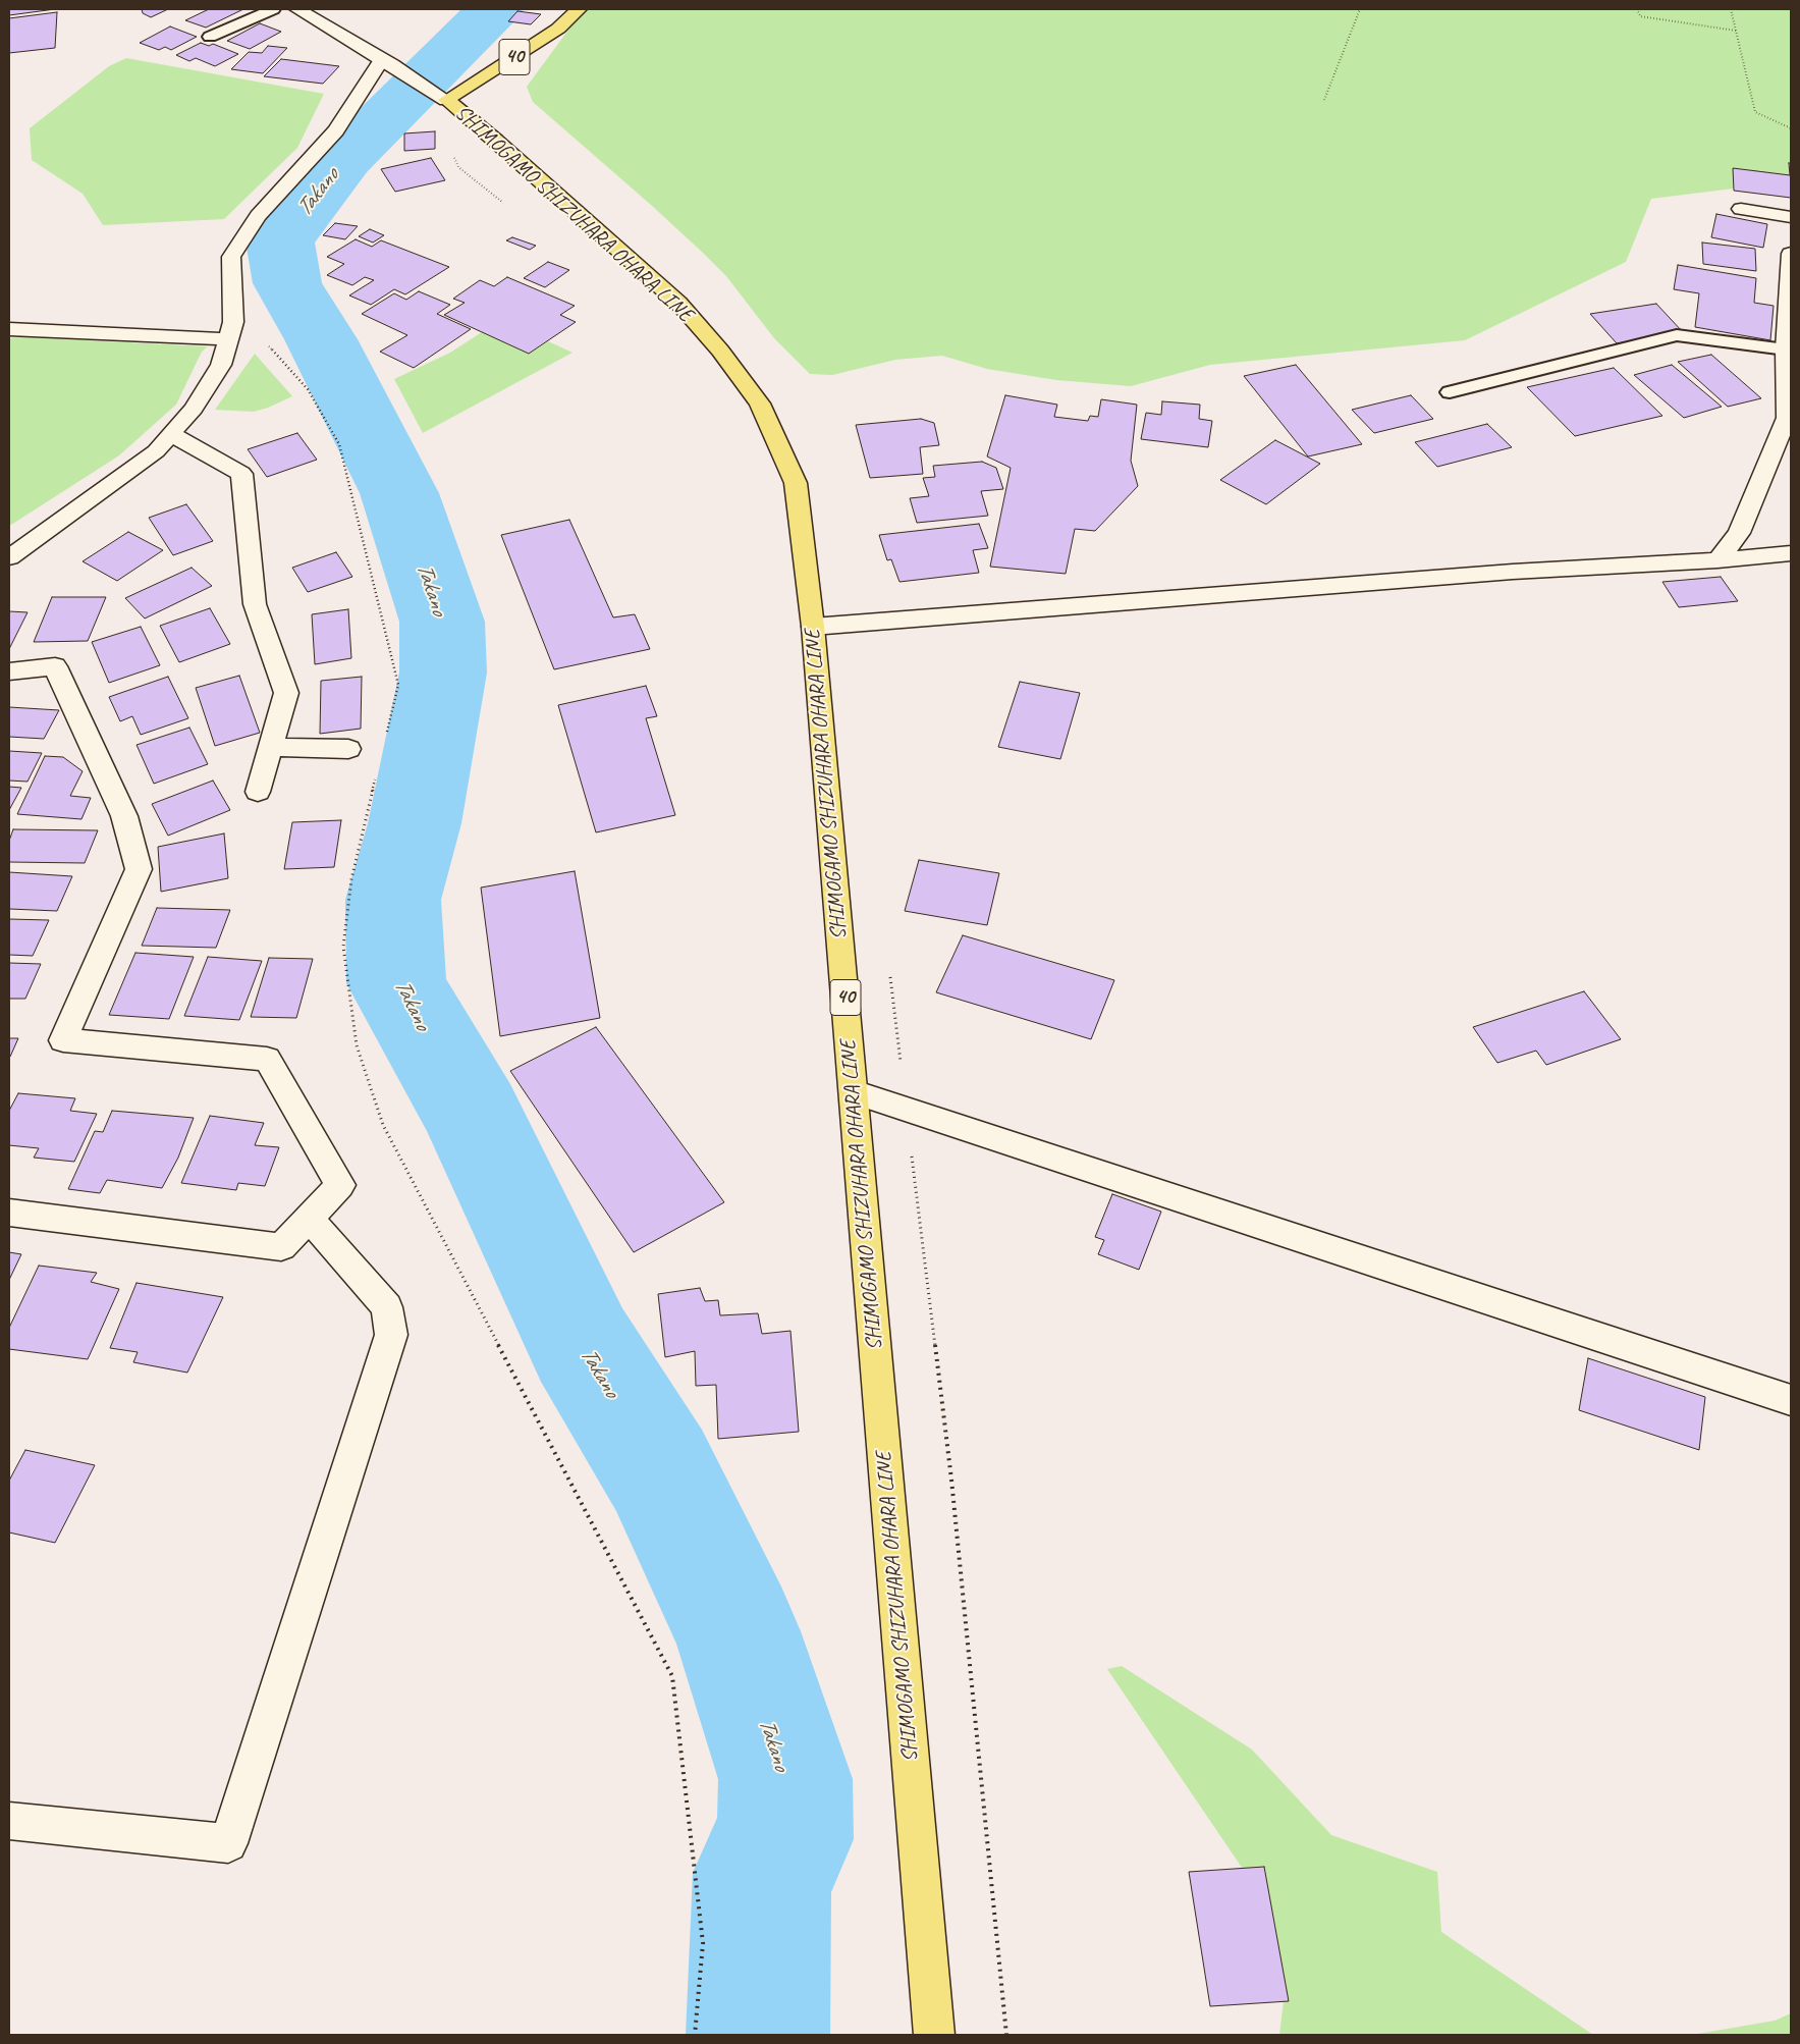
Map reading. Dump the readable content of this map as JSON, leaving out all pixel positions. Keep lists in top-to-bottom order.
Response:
{
  "streets": {
    "main road": ["40", "SHIMOGAMO SHIZUHARA OHARA LINE"]
  },
  "crossings": [
    ["40", "SHIMOGAMO SHIZUHARA OHARA LINE"]
  ],
  "water": ["Takano"]
}
